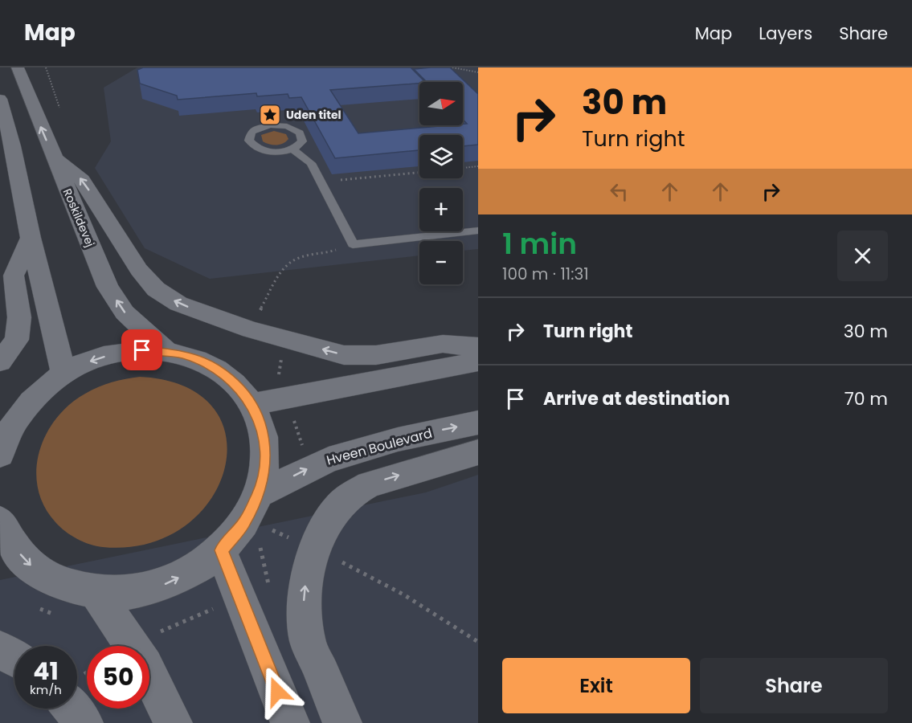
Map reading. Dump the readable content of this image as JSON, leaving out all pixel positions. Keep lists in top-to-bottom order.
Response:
{
  "streets": {
    "main road": ["Roskildevej", "Hveen Boulevard"]
  },
  "places": {
    "place": ["Uden titel"]
  },
  "north": "right",
  "page": {
    "header": "Map",
    "nav": ["Map", "Layers", "Share"],
    "turn": ["30 m", "Turn right"],
    "map_buttons": ["+", "−"],
    "heading": ["1 min", "100 m · 11:31"],
    "list": [
      {
        "name": "Turn right",
        "value": "30 m"
      },
      {
        "name": "Arrive at destination",
        "value": "70 m"
      }
    ],
    "speed": "41 km/h",
    "limit": "50",
    "buttons": ["Exit", "Share"]
  }
}
